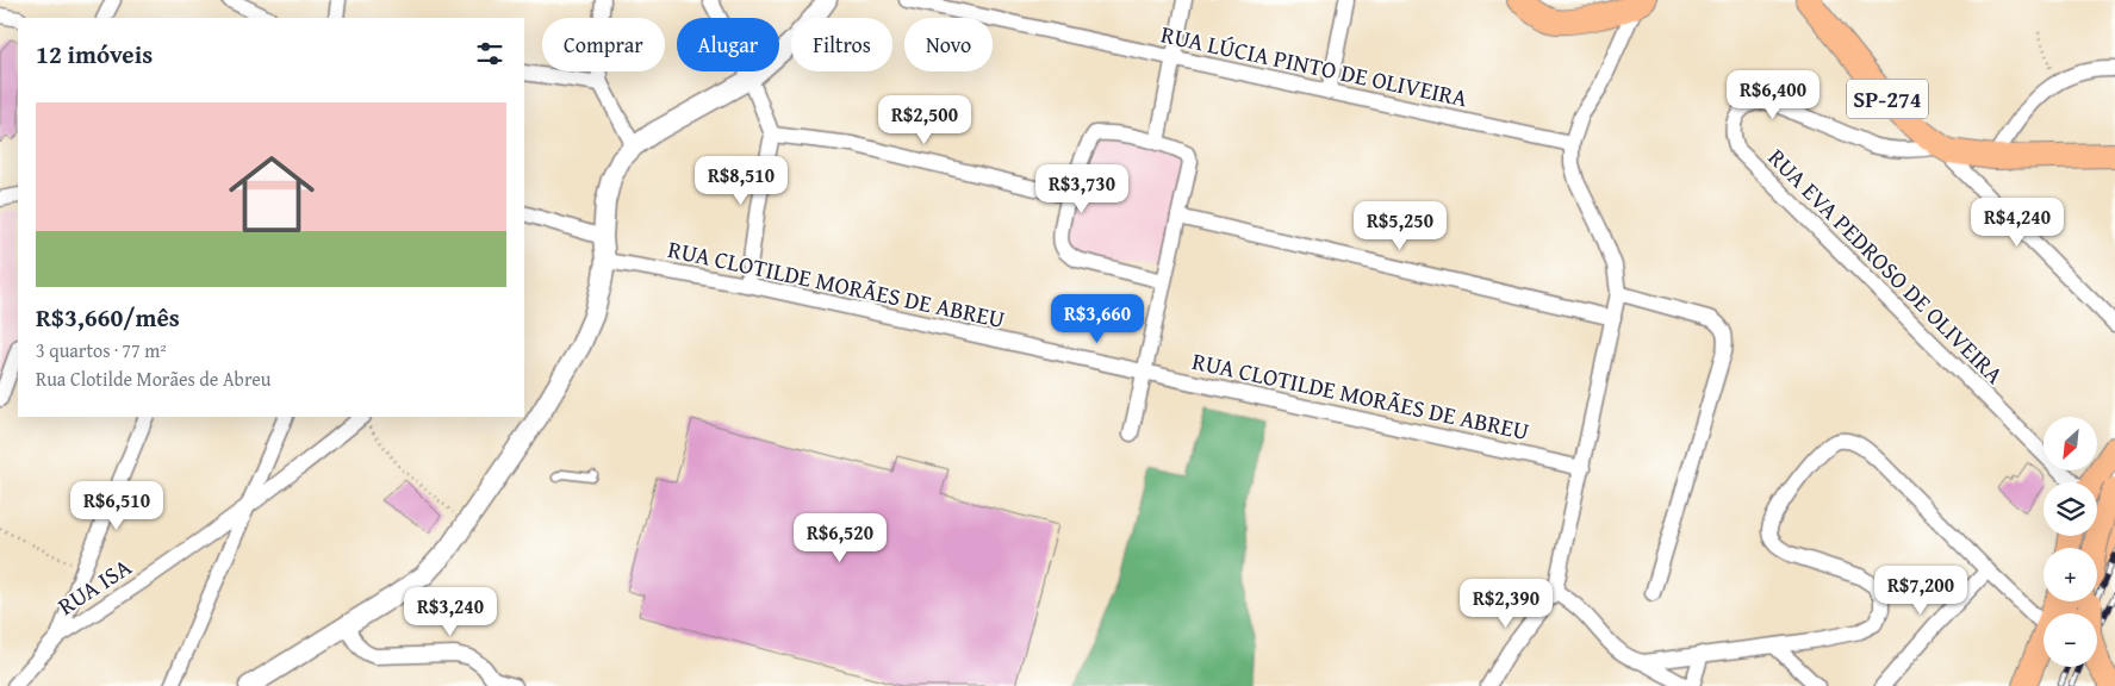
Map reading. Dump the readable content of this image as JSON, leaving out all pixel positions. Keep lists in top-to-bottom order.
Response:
{
  "streets": {
    "main road": ["SP-274"],
    "street": [
      "RUA LÚCIA PINTO DE OLIVEIRA",
      "RUA EVA PEDROSO DE OLIVEIRA",
      "RUA CLOTILDE MORÃES DE ABREU",
      "RUA ISA"
    ]
  },
  "crossings": [
    ["SP-274", "RUA EVA PEDROSO DE OLIVEIRA"]
  ],
  "north": "bottom left",
  "page": {
    "chip": [
      "Comprar",
      "Alugar",
      "Filtros",
      "Novo"
    ],
    "heading": "12 imóveis",
    "price": [
      "R$6,400",
      "R$2,500",
      "R$8,510",
      "R$3,730",
      "R$4,240",
      "R$5,250",
      "R$3,660",
      "R$6,510",
      "R$6,520",
      "R$7,200",
      "R$2,390",
      "R$3,240"
    ],
    "list": [
      {
        "name": "R$3,660/mês",
        "note": "3 quartos · 77 m² · Rua Clotilde Morães de Abreu"
      }
    ],
    "map_buttons": ["+", "−"]
  }
}
